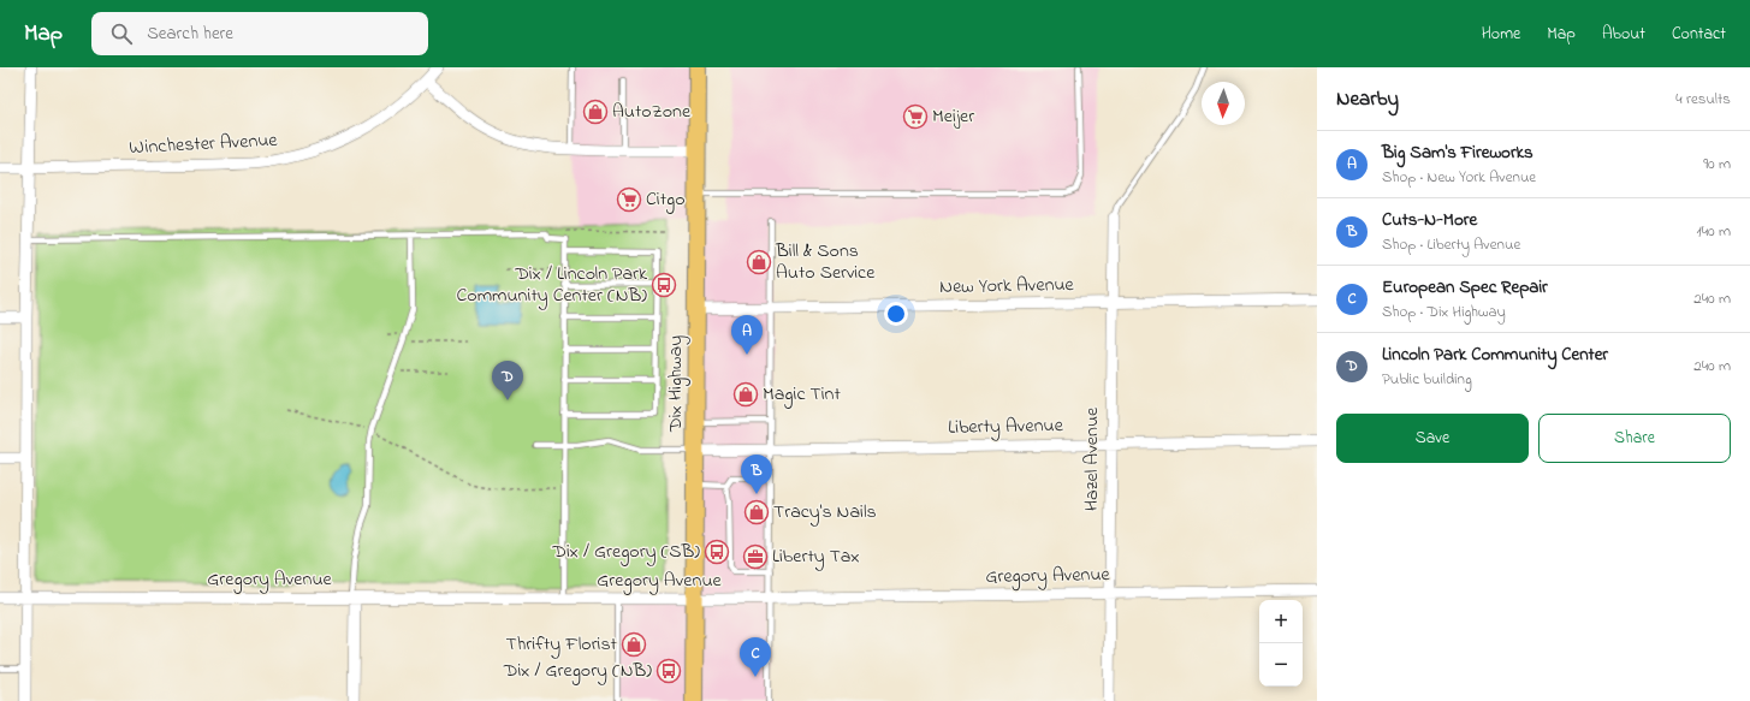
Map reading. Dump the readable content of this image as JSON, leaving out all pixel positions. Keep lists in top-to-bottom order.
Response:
{
  "streets": {
    "main road": ["Dix Highway"],
    "street": [
      "Winchester Avenue",
      "New York Avenue",
      "Liberty Avenue",
      "Hazel Avenue",
      "Gregory Avenue"
    ]
  },
  "crossings": [
    ["New York Avenue", "Dix Highway"],
    ["New York Avenue", "Hazel Avenue"],
    ["Dix Highway", "Liberty Avenue"],
    ["Dix Highway", "Gregory Avenue"],
    ["Liberty Avenue", "Hazel Avenue"],
    ["Hazel Avenue", "Gregory Avenue"]
  ],
  "places": {
    "shop": [
      "AutoZone",
      "Bill & Sons Auto Service",
      "Magic Tint",
      "Tracy's Nails",
      "Thrifty Florist"
    ],
    "supermarket": ["Meijer", "Citgo"],
    "bus stop": ["Dix / Lincoln Park Community Center (NB)", "Dix / Gregory (SB)", "Dix / Gregory (NB)"],
    "office": ["Liberty Tax"]
  },
  "north": "bottom",
  "page": {
    "header": "Map",
    "search": "Search here",
    "nav": [
      "Home",
      "Map",
      "About",
      "Contact"
    ],
    "heading": ["Nearby", "4 results"],
    "list": [
      {
        "mark": "A",
        "name": "Big Sam's Fireworks",
        "note": "Shop · New York Avenue",
        "value": "90 m"
      },
      {
        "mark": "B",
        "name": "Cuts-N-More",
        "note": "Shop · Liberty Avenue",
        "value": "140 m"
      },
      {
        "mark": "C",
        "name": "European Spec Repair",
        "note": "Shop · Dix Highway",
        "value": "240 m"
      },
      {
        "mark": "D",
        "name": "Lincoln Park Community Center",
        "note": "Public building",
        "value": "240 m"
      }
    ],
    "pins": [
      "A",
      "D",
      "B",
      "C"
    ],
    "buttons": ["Save", "Share"],
    "map_buttons": ["+", "−"]
  }
}
